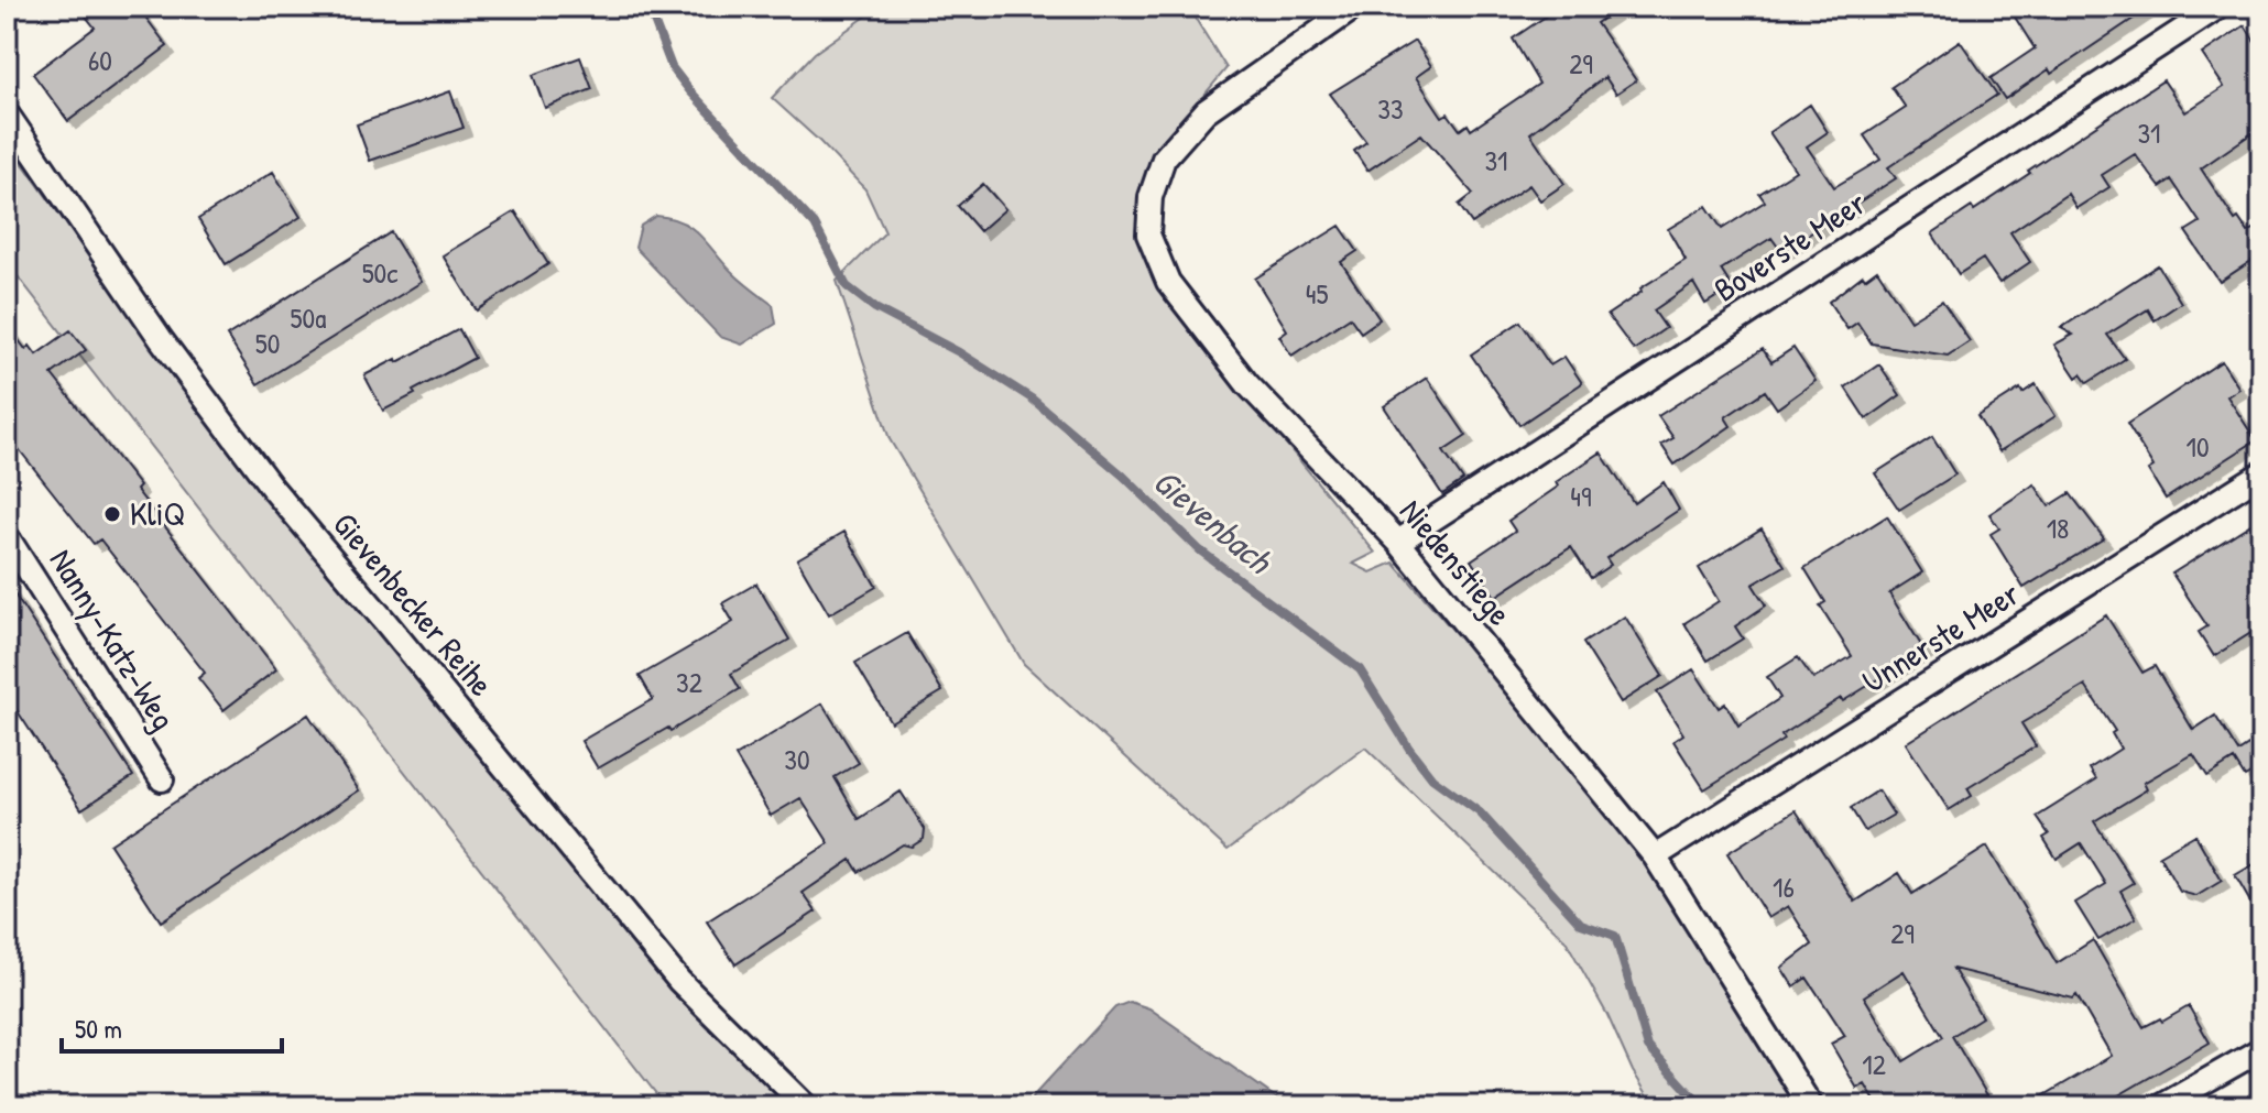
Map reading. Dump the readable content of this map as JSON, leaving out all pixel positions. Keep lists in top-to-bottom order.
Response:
{
  "streets": {
    "street": [
      "Boverste Meer",
      "Niedenstiege",
      "Gievenbecker Reihe",
      "Unnerste Meer",
      "Nanny-Katz-Weg"
    ]
  },
  "crossings": [
    ["Boverste Meer", "Niedenstiege"],
    ["Niedenstiege", "Unnerste Meer"]
  ],
  "water": ["Gievenbach"],
  "places": ["KliQ"],
  "house_numbers": [
    "60",
    "29",
    "33",
    "31",
    "31",
    "50c",
    "45",
    "50a",
    "50",
    "10",
    "49",
    "18",
    "32",
    "30",
    "16",
    "29",
    "12"
  ],
  "scale_bar": "50 m"
}
